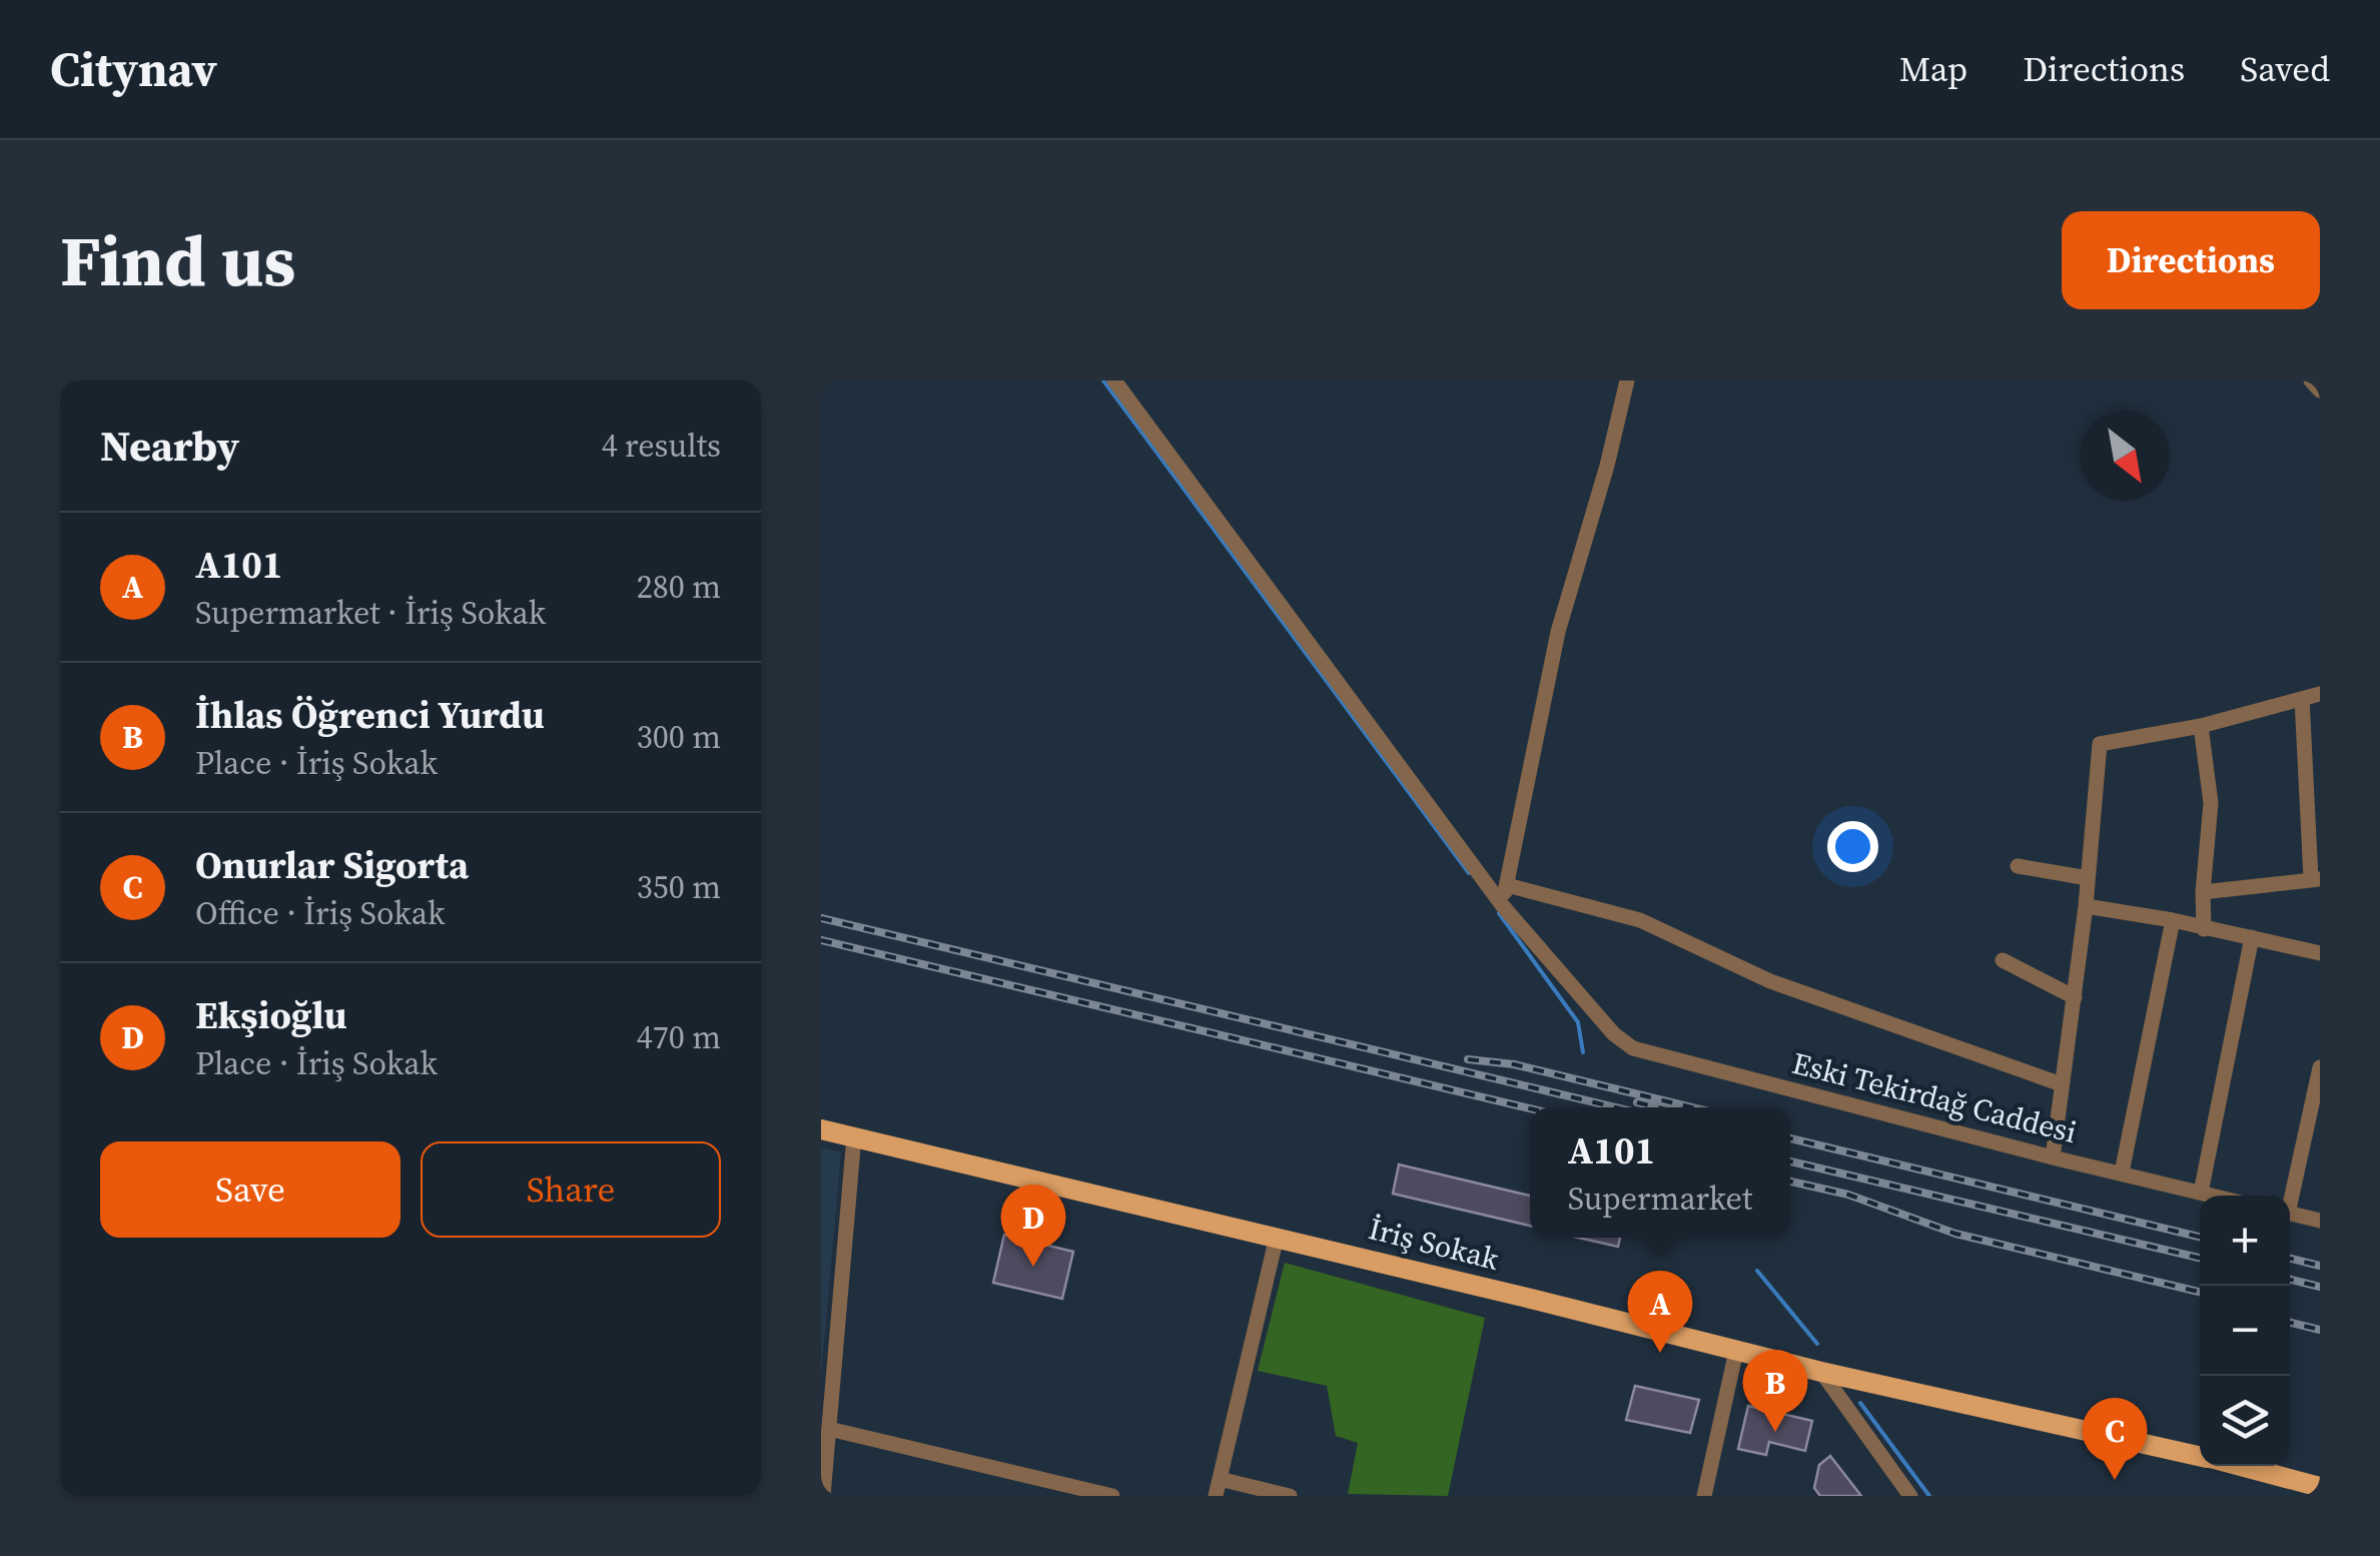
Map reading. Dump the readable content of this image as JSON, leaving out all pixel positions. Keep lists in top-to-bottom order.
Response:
{
  "streets": {
    "main road": ["İriş Sokak"],
    "street": ["Eski Tekirdağ Caddesi"]
  },
  "north": "bottom right",
  "page": {
    "header": "Citynav",
    "nav": ["Map", "Directions", "Saved"],
    "buttons": [
      "Directions",
      ["Save", "Share"]
    ],
    "title": "Find us",
    "heading": ["Nearby", "4 results"],
    "list": [
      {
        "mark": "A",
        "name": "A101",
        "note": "Supermarket · İriş Sokak",
        "value": "280 m"
      },
      {
        "mark": "B",
        "name": "İhlas Öğrenci Yurdu",
        "note": "Place · İriş Sokak",
        "value": "300 m"
      },
      {
        "mark": "C",
        "name": "Onurlar Sigorta",
        "note": "Office · İriş Sokak",
        "value": "350 m"
      },
      {
        "mark": "D",
        "name": "Ekşioğlu",
        "note": "Place · İriş Sokak",
        "value": "470 m"
      }
    ],
    "popup": ["A101", "Supermarket"],
    "pins": [
      "D",
      "A",
      "B",
      "C"
    ],
    "map_buttons": ["+", "−"]
  }
}
